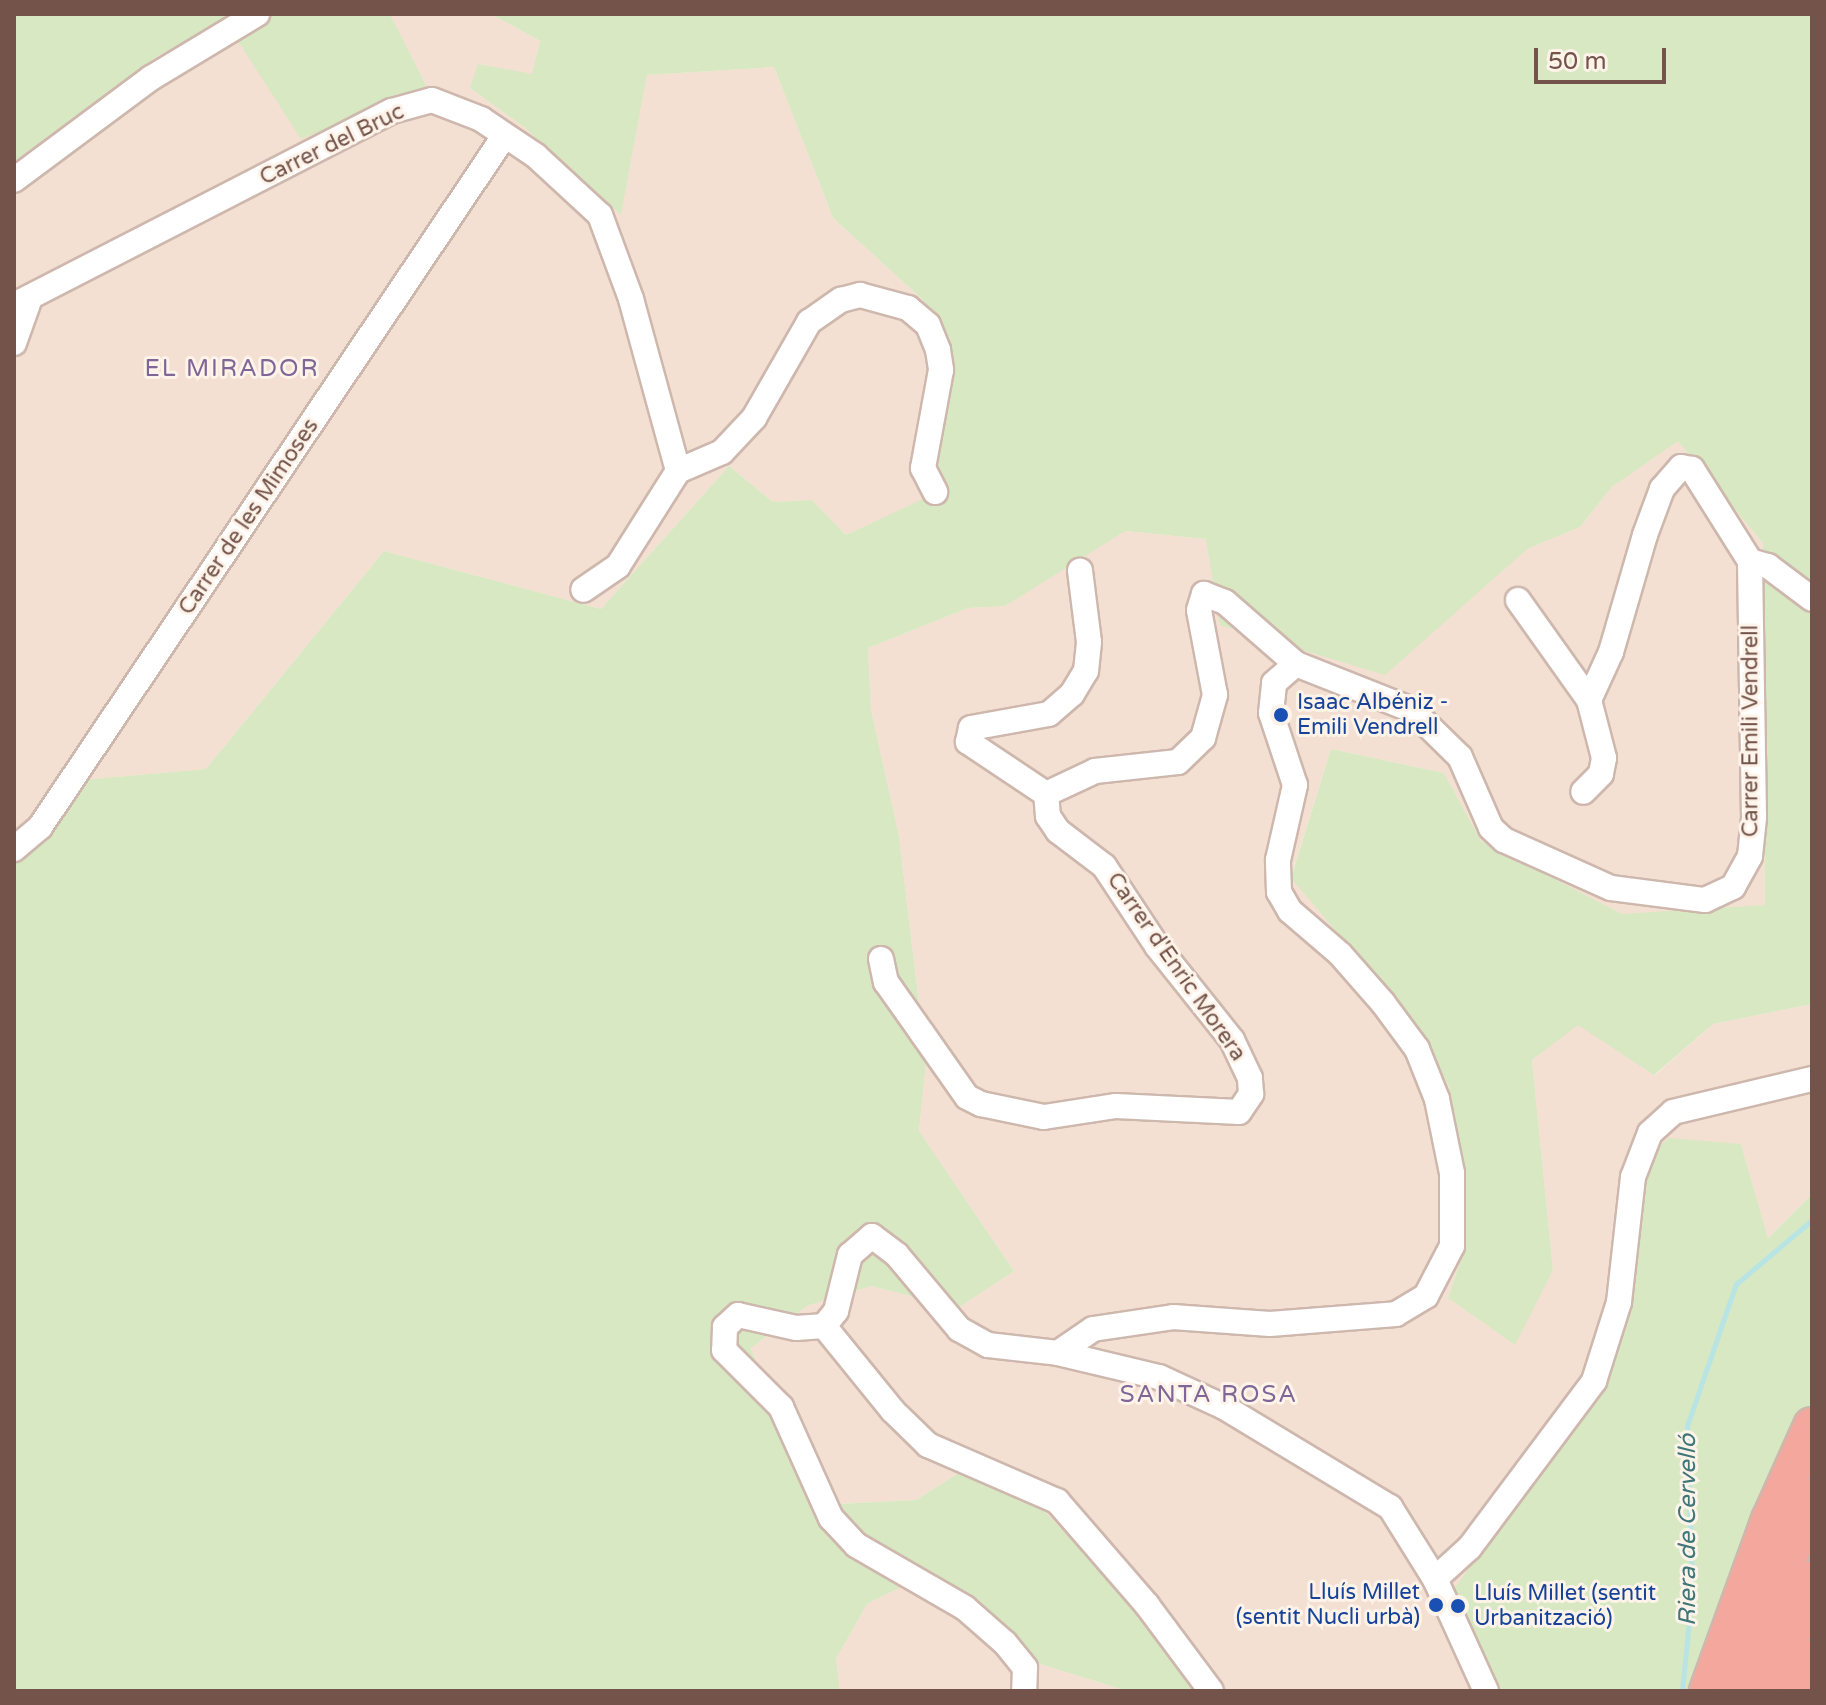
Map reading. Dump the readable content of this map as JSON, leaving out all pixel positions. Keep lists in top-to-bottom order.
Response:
{
  "streets": {
    "street": [
      "Carrer del Bruc",
      "Carrer de les Mimoses",
      "Carrer Emili Vendrell",
      "Carrer d'Enric Morera"
    ]
  },
  "crossings": [
    ["Carrer del Bruc", "Carrer de les Mimoses"]
  ],
  "districts": ["EL MIRADOR", "SANTA ROSA"],
  "water": ["Riera de Cervelló"],
  "places": ["Isaac Albéniz - Emili Vendrell", "Lluís Millet (sentit Nucli urbà)", "Lluís Millet (sentit Urbanització)"],
  "scale_bar": "50 m"
}
